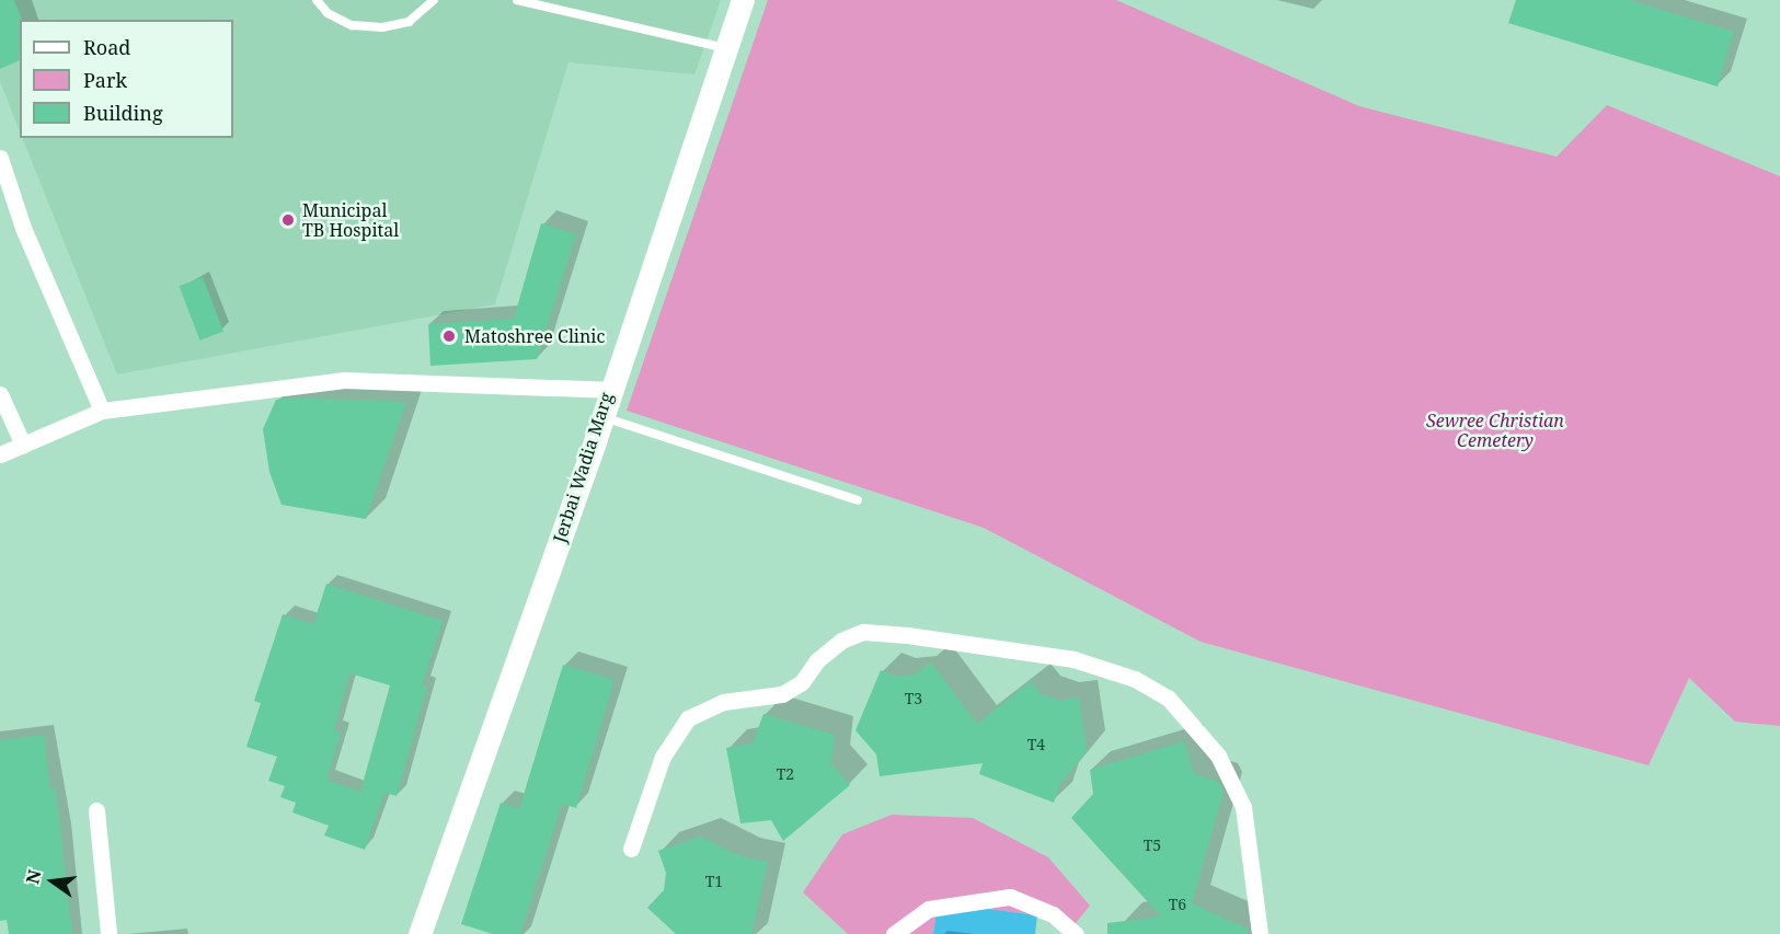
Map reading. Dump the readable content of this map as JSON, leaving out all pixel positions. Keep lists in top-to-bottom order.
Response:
{
  "streets": {
    "main road": ["Jerbai Wadia Marg"]
  },
  "parks": ["Sewree Christian Cemetery"],
  "places": ["Municipal TB Hospital", "Matoshree Clinic"],
  "house_numbers": [
    "T3",
    "T4",
    "T2",
    "T5",
    "T1",
    "T6"
  ],
  "legend": ["Road", "Park", "Building"],
  "north": "left"
}
